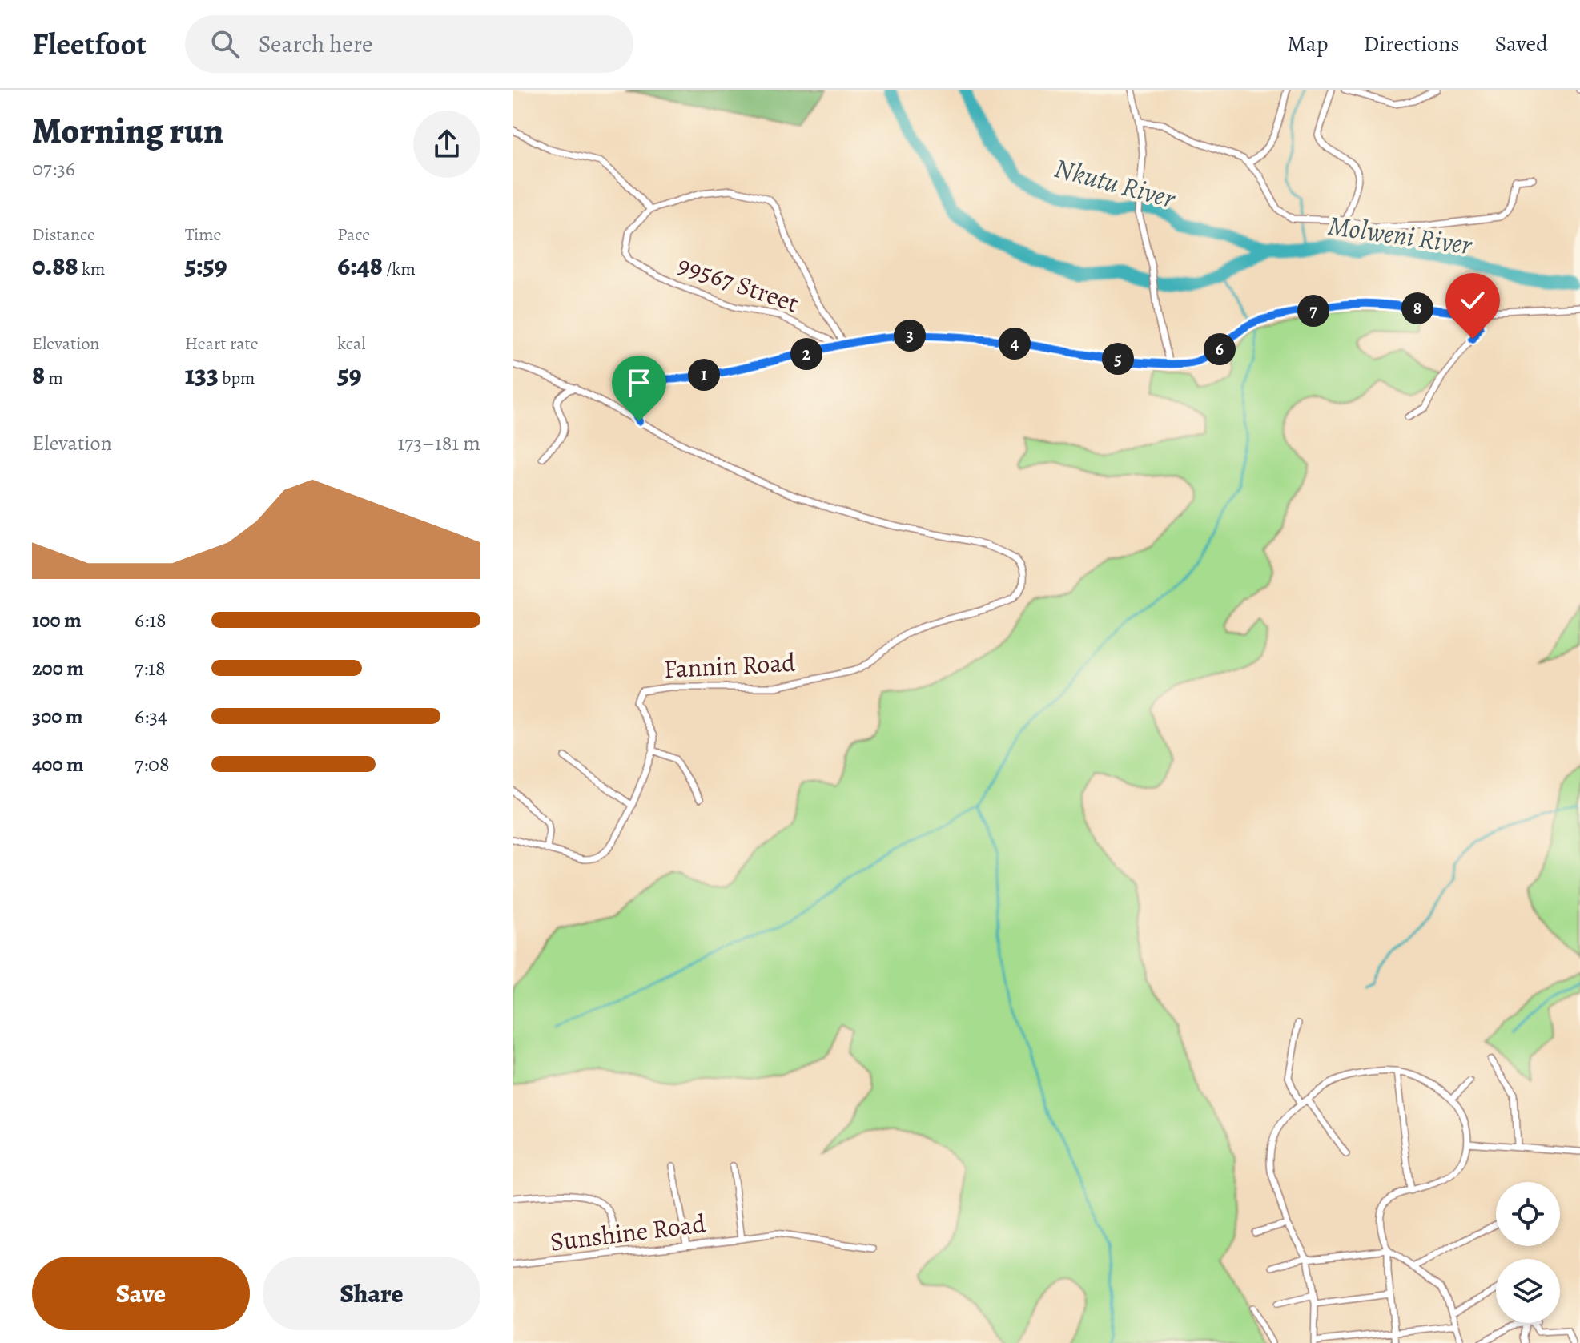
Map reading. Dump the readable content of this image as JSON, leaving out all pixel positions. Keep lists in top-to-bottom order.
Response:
{
  "streets": {
    "street": ["99567 Street", "Fannin Road", "Sunshine Road"]
  },
  "water": ["Nkutu River", "Molweni River"],
  "page": {
    "header": "Fleetfoot",
    "search": "Search here",
    "nav": ["Map", "Directions", "Saved"],
    "heading": ["Morning run", "07:36"],
    "stats": [
      ["Distance", "0.88 km"],
      ["Time", "5:59"],
      ["Pace", "6:48 /km"],
      ["Elevation", "8 m"],
      ["Heart rate", "133 bpm"],
      ["kcal", "59"]
    ],
    "pins": [
      "8",
      "7",
      "3",
      "4",
      "6",
      "2",
      "5",
      "1"
    ],
    "chart": ["Elevation", "173–181 m"],
    "list": [
      {
        "name": "100 m",
        "note": "6:18"
      },
      {
        "name": "200 m",
        "note": "7:18"
      },
      {
        "name": "300 m",
        "note": "6:34"
      },
      {
        "name": "400 m",
        "note": "7:08"
      }
    ],
    "buttons": ["Save", "Share"]
  }
}
